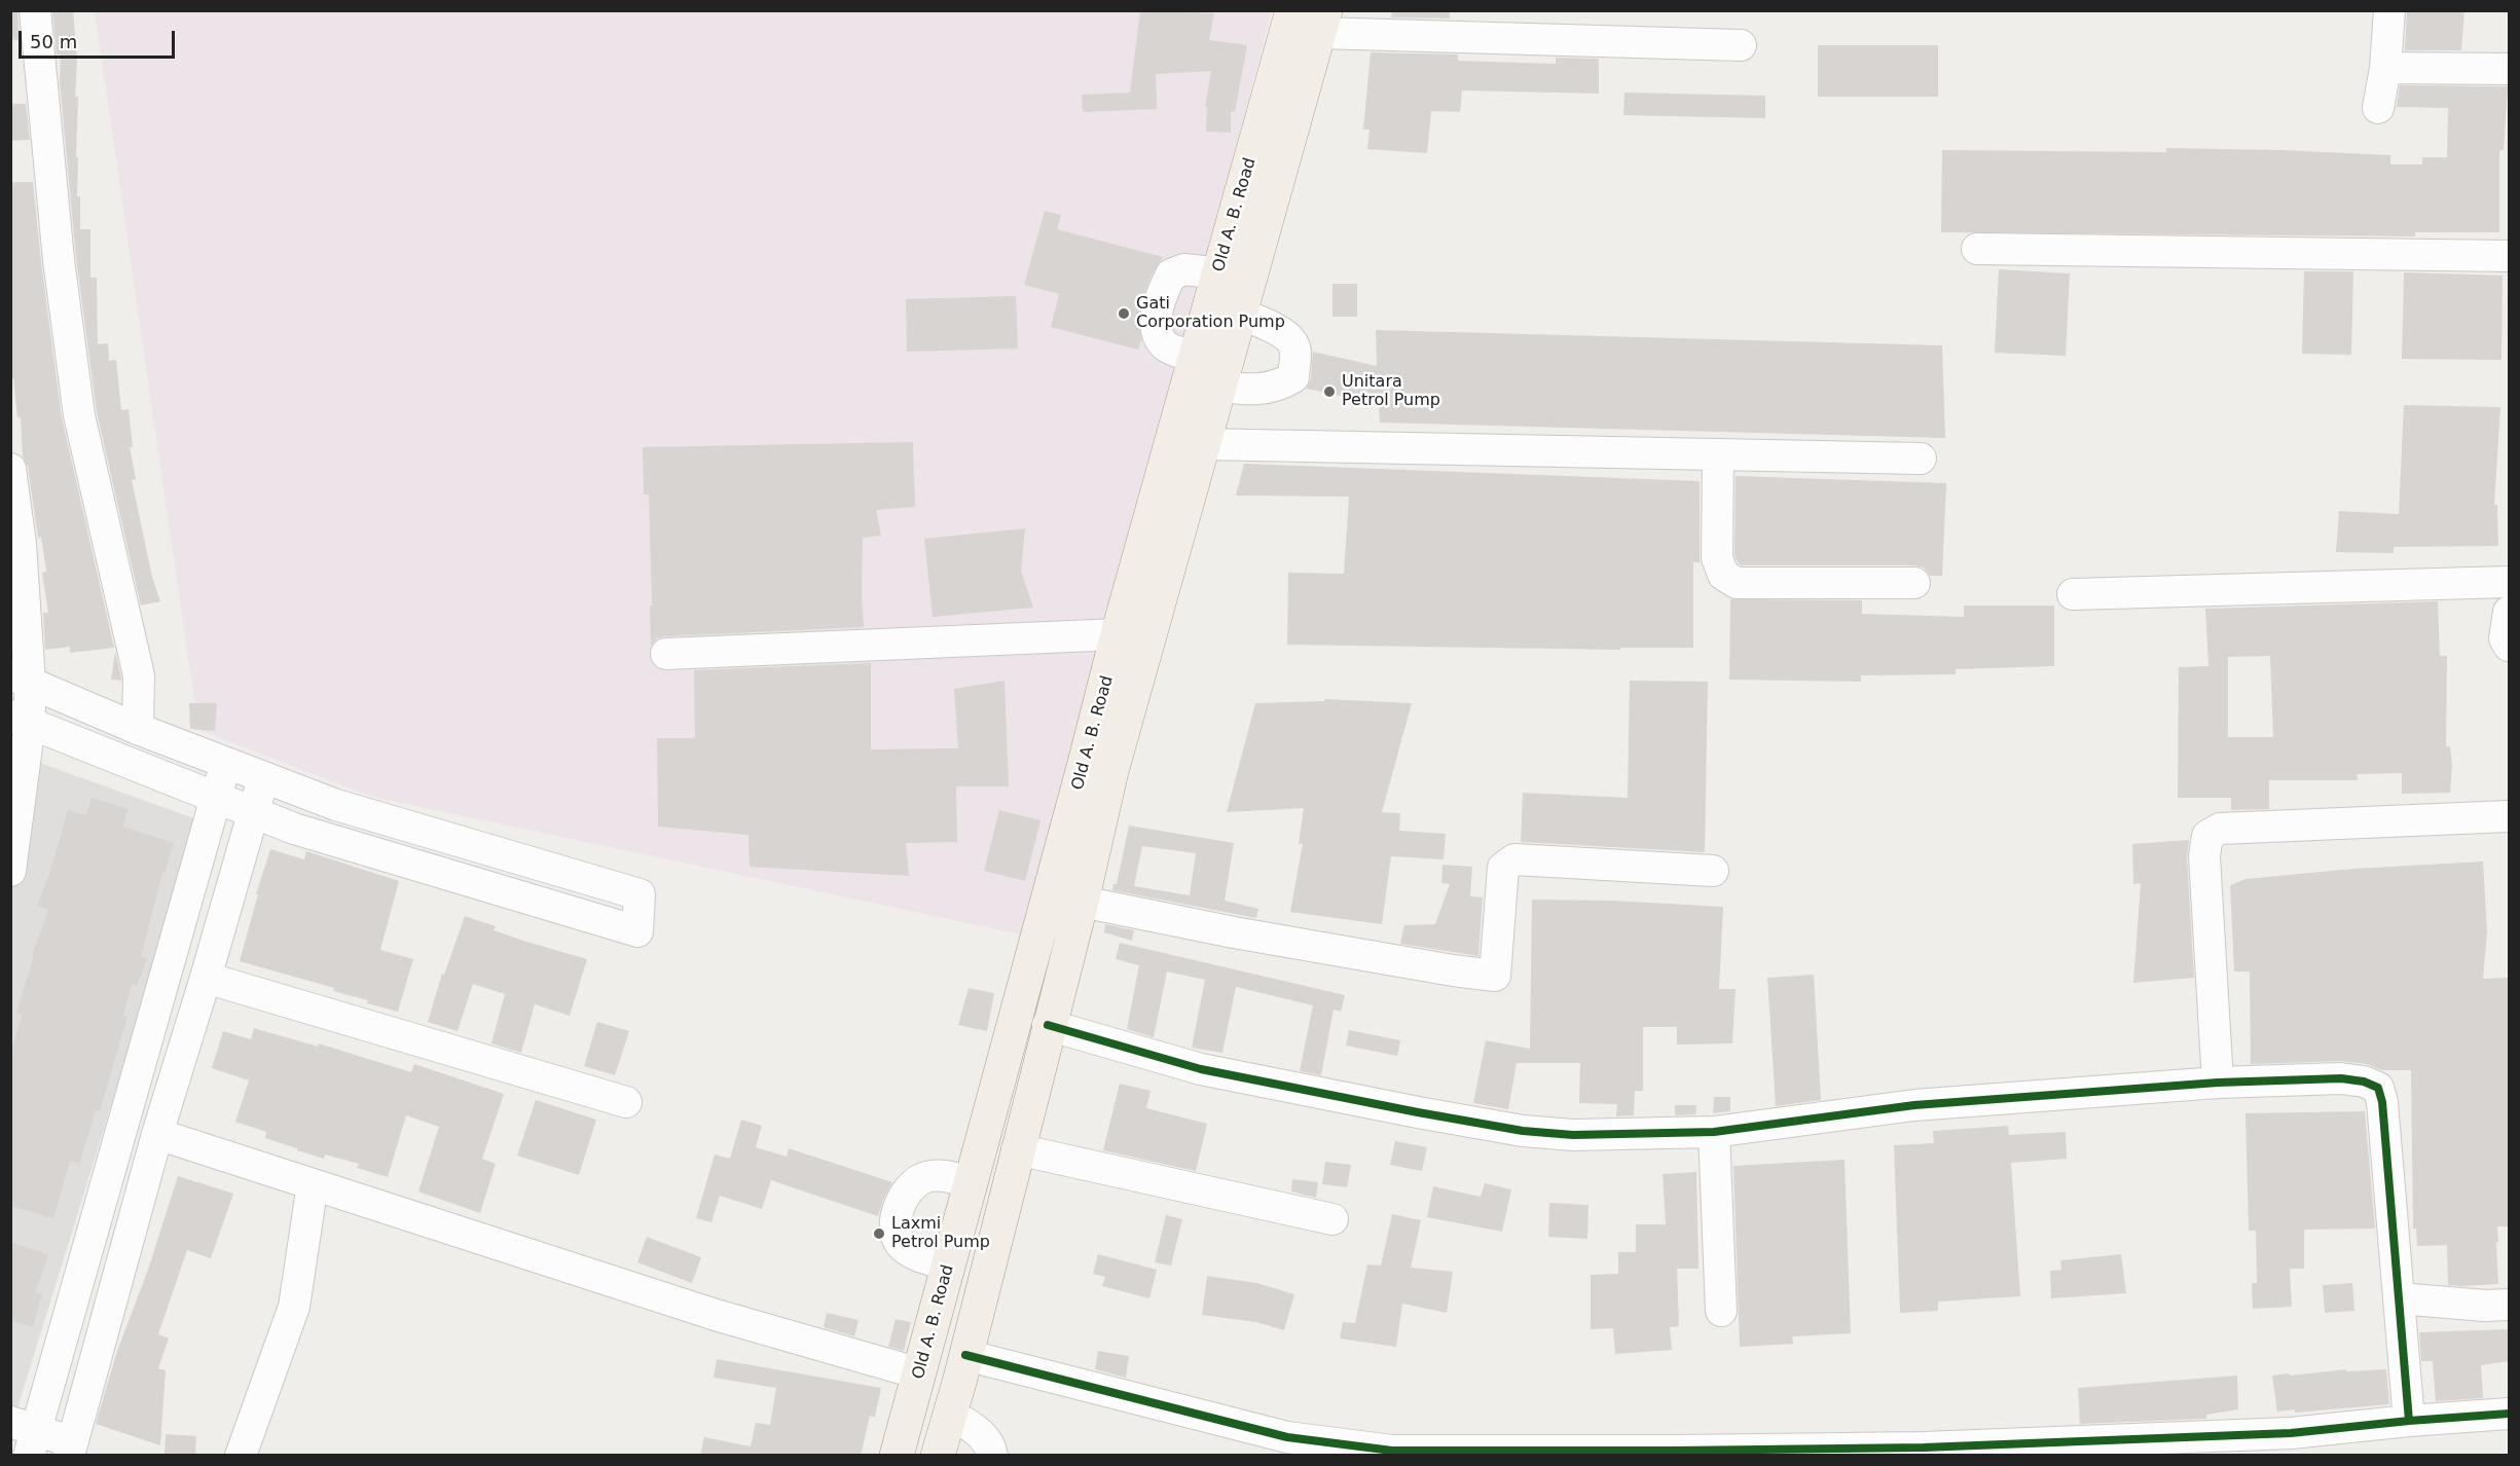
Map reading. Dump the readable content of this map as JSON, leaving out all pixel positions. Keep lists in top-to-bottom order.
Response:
{
  "streets": {
    "main road": ["Old A. B. Road"]
  },
  "places": ["Gati Corporation Pump", "Unitara Petrol Pump", "Laxmi Petrol Pump"],
  "scale_bar": "50 m"
}
